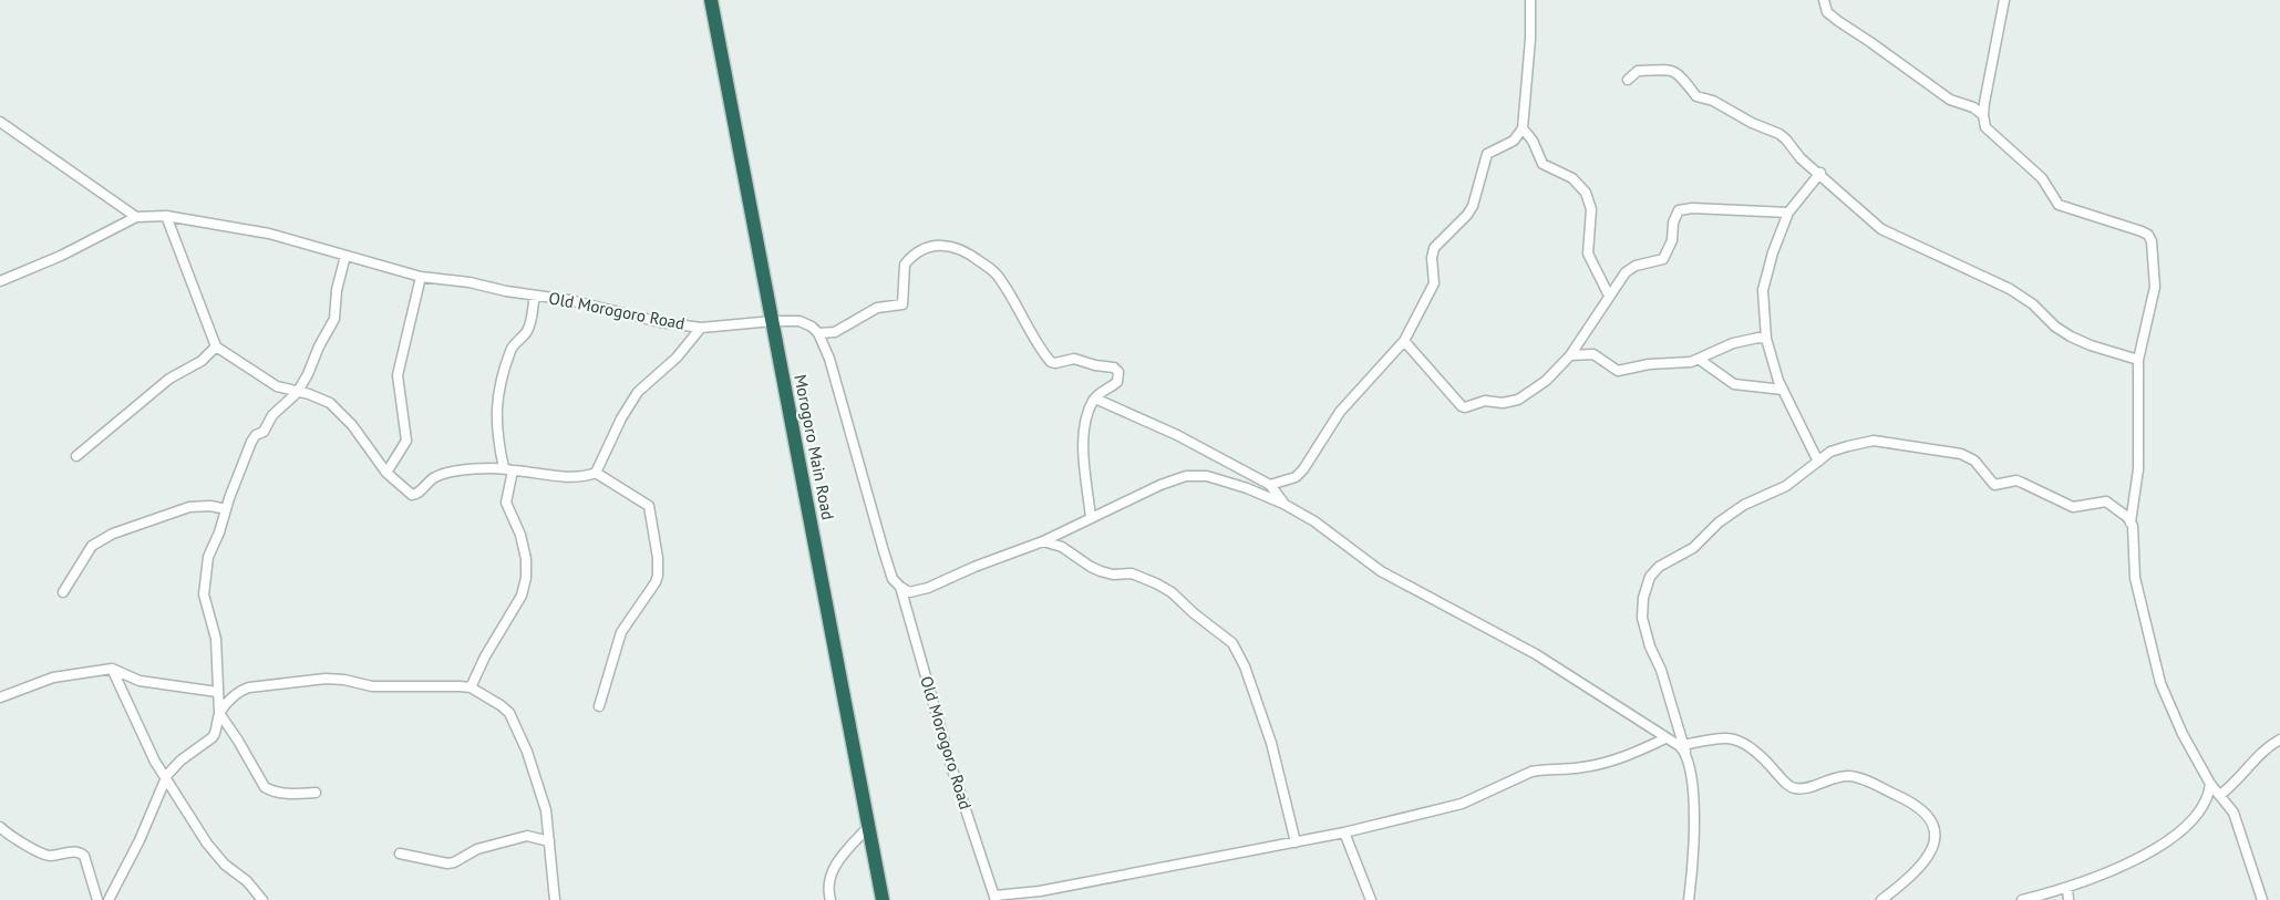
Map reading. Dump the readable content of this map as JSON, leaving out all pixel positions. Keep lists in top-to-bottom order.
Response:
{
  "streets": {
    "highway": ["Morogoro Main Road"],
    "street": ["Old Morogoro Road"]
  },
  "crossings": [
    ["Old Morogoro Road", "Morogoro Main Road"]
  ]
}
